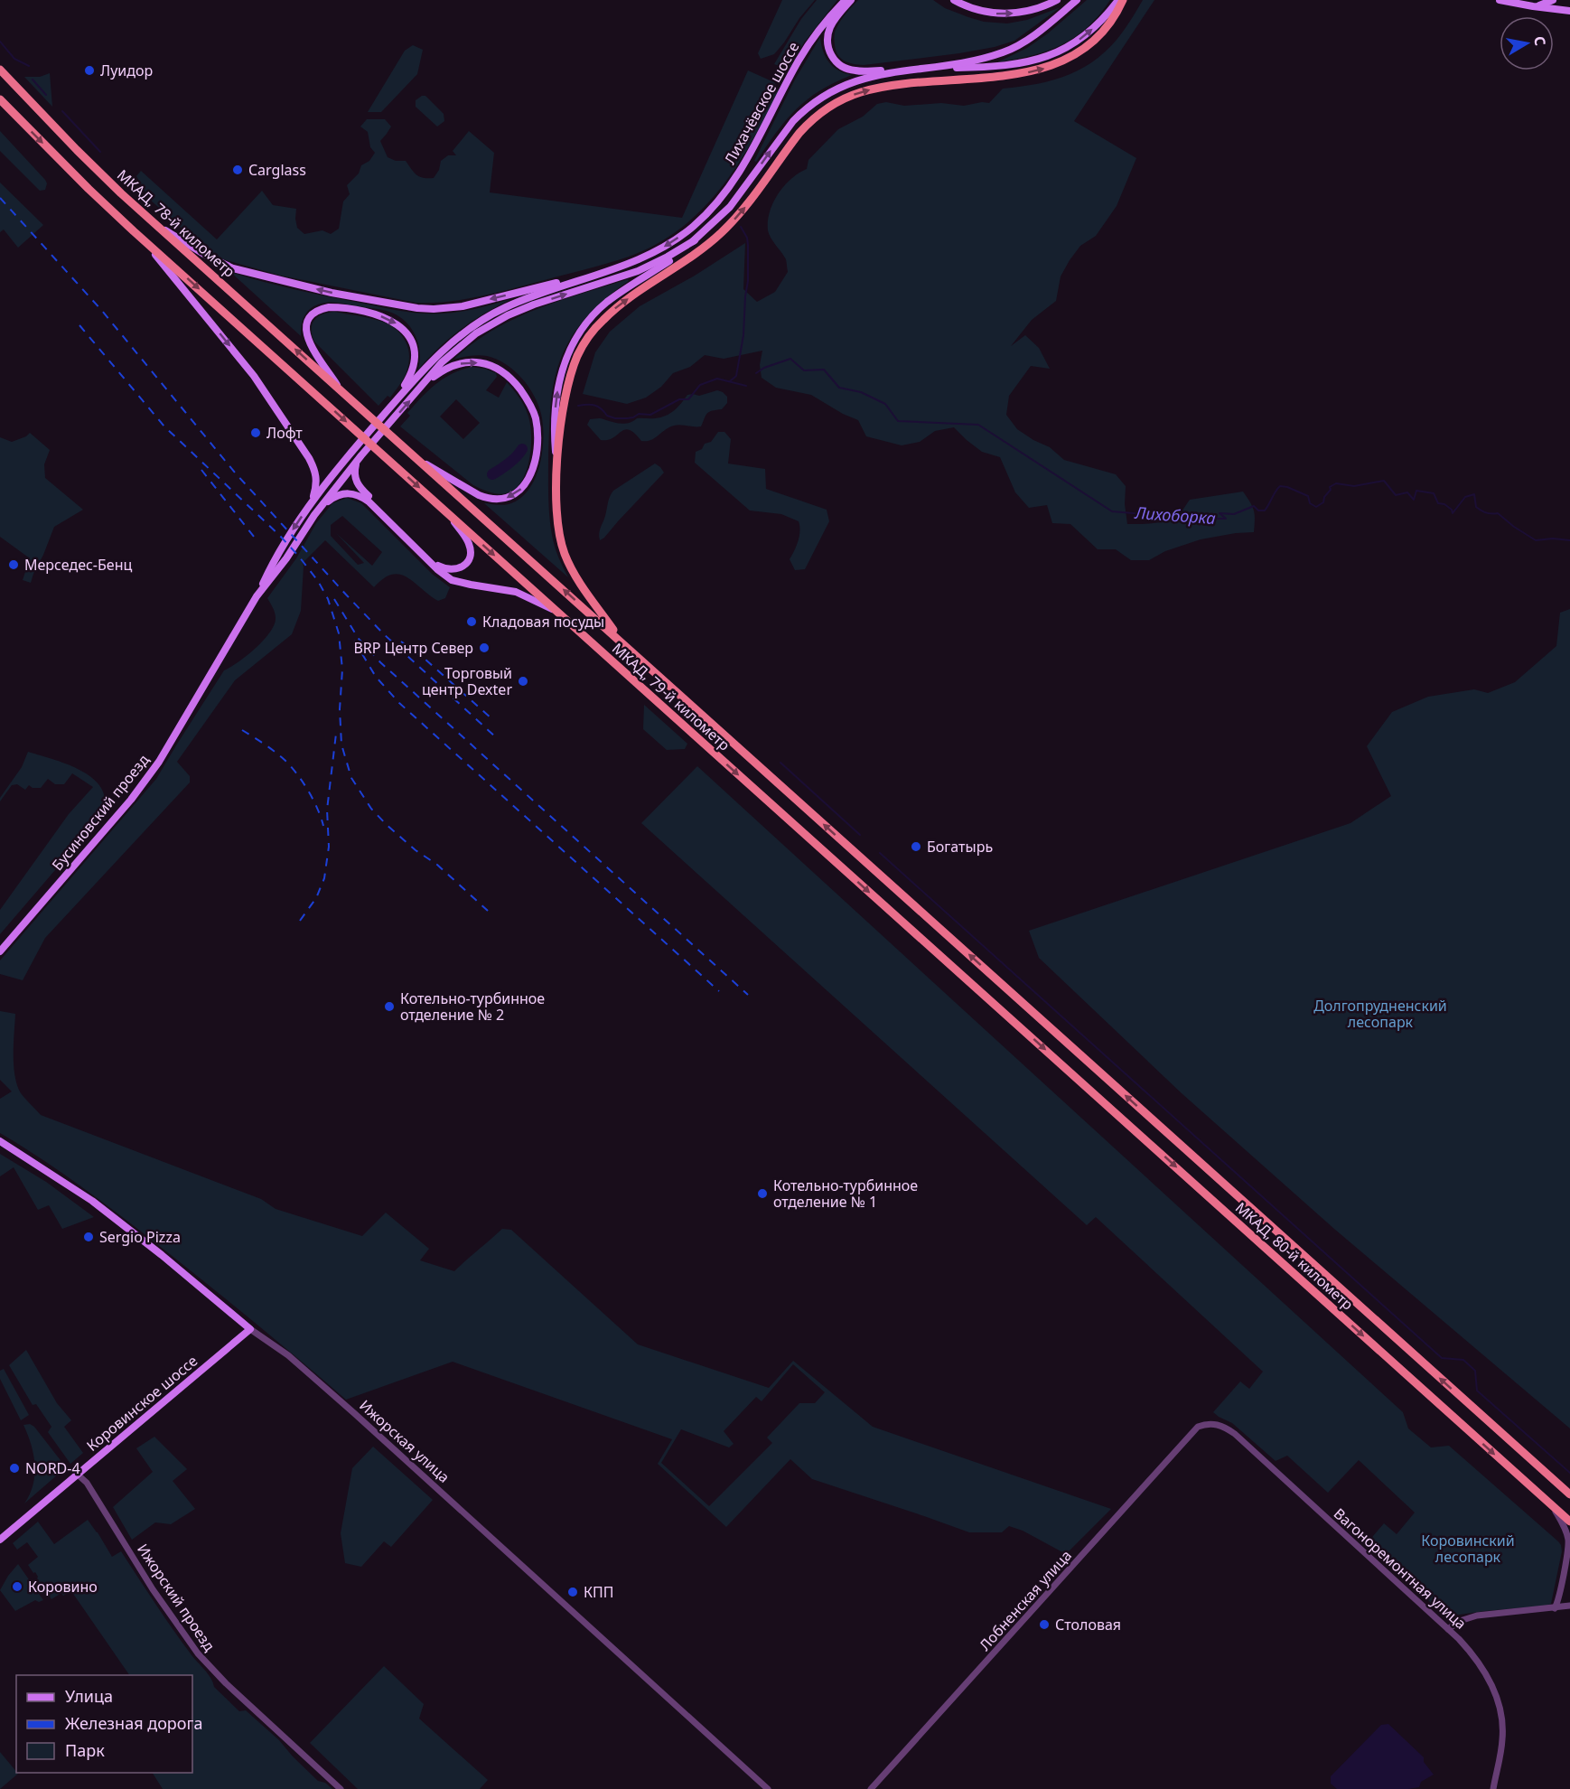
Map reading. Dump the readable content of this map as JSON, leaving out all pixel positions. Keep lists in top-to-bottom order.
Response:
{
  "streets": {
    "highway": ["МКАД, 78-й километр", "МКАД, 79-й километр", "МКАД, 80-й километр"],
    "main road": [
      "Лихачёвское шоссе",
      "Бусиновский проезд",
      "Коровинское шоссе",
      "Ижорская улица"
    ],
    "street": ["Вагоноремонтная улица", "Ижорский проезд", "Лобненская улица"]
  },
  "crossings": [
    ["МКАД, 78-й километр", "МКАД, 79-й километр"],
    ["МКАД, 79-й километр", "МКАД, 80-й километр"],
    ["Коровинское шоссе", "Ижорская улица"],
    ["Коровинское шоссе", "Ижорский проезд"],
    ["Вагоноремонтная улица", "Лобненская улица"]
  ],
  "one_way": ["МКАД, 78-й километр"],
  "water": ["Лихоборка"],
  "parks": ["Долгопрудненский лесопарк", "Коровинский лесопарк"],
  "places": [
    "Луидор",
    "Carglass",
    "Лофт",
    "Мерседес-Бенц",
    "Кладовая посуды",
    "BRP Центр Север",
    "Торговый центр Dexter",
    "Богатырь",
    "Котельно-турбинное отделение № 2",
    "Котельно-турбинное отделение № 1",
    "Sergio Pizza",
    "NORD-4",
    "Коровино",
    "КПП",
    "Столовая"
  ],
  "legend": ["Улица", "Железная дорога", "Парк"],
  "north": "right"
}
